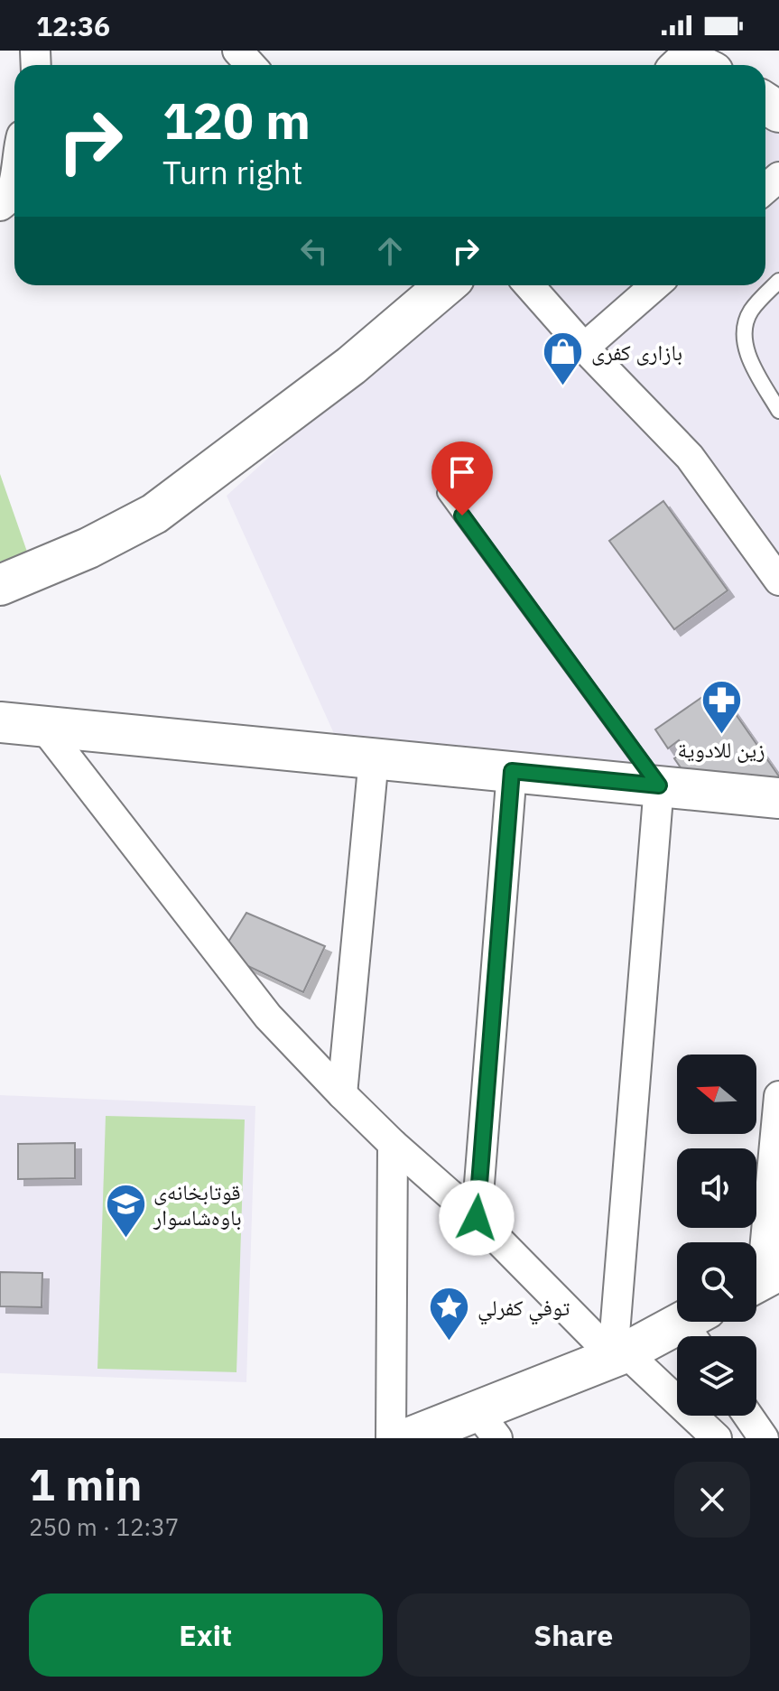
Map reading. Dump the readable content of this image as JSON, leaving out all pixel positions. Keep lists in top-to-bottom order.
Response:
{
  "places": {
    "shop": ["بازاری کفری"],
    "pharmacy": ["زین للادویة"],
    "school or university": ["قوتابخانەی باوەشاسوار"],
    "place": ["توفي كفرلي"]
  },
  "north": "left",
  "page": {
    "status": "12:36",
    "turn": ["120 m", "Turn right"],
    "heading": ["1 min", "250 m · 12:37"],
    "buttons": ["Exit", "Share"]
  }
}
